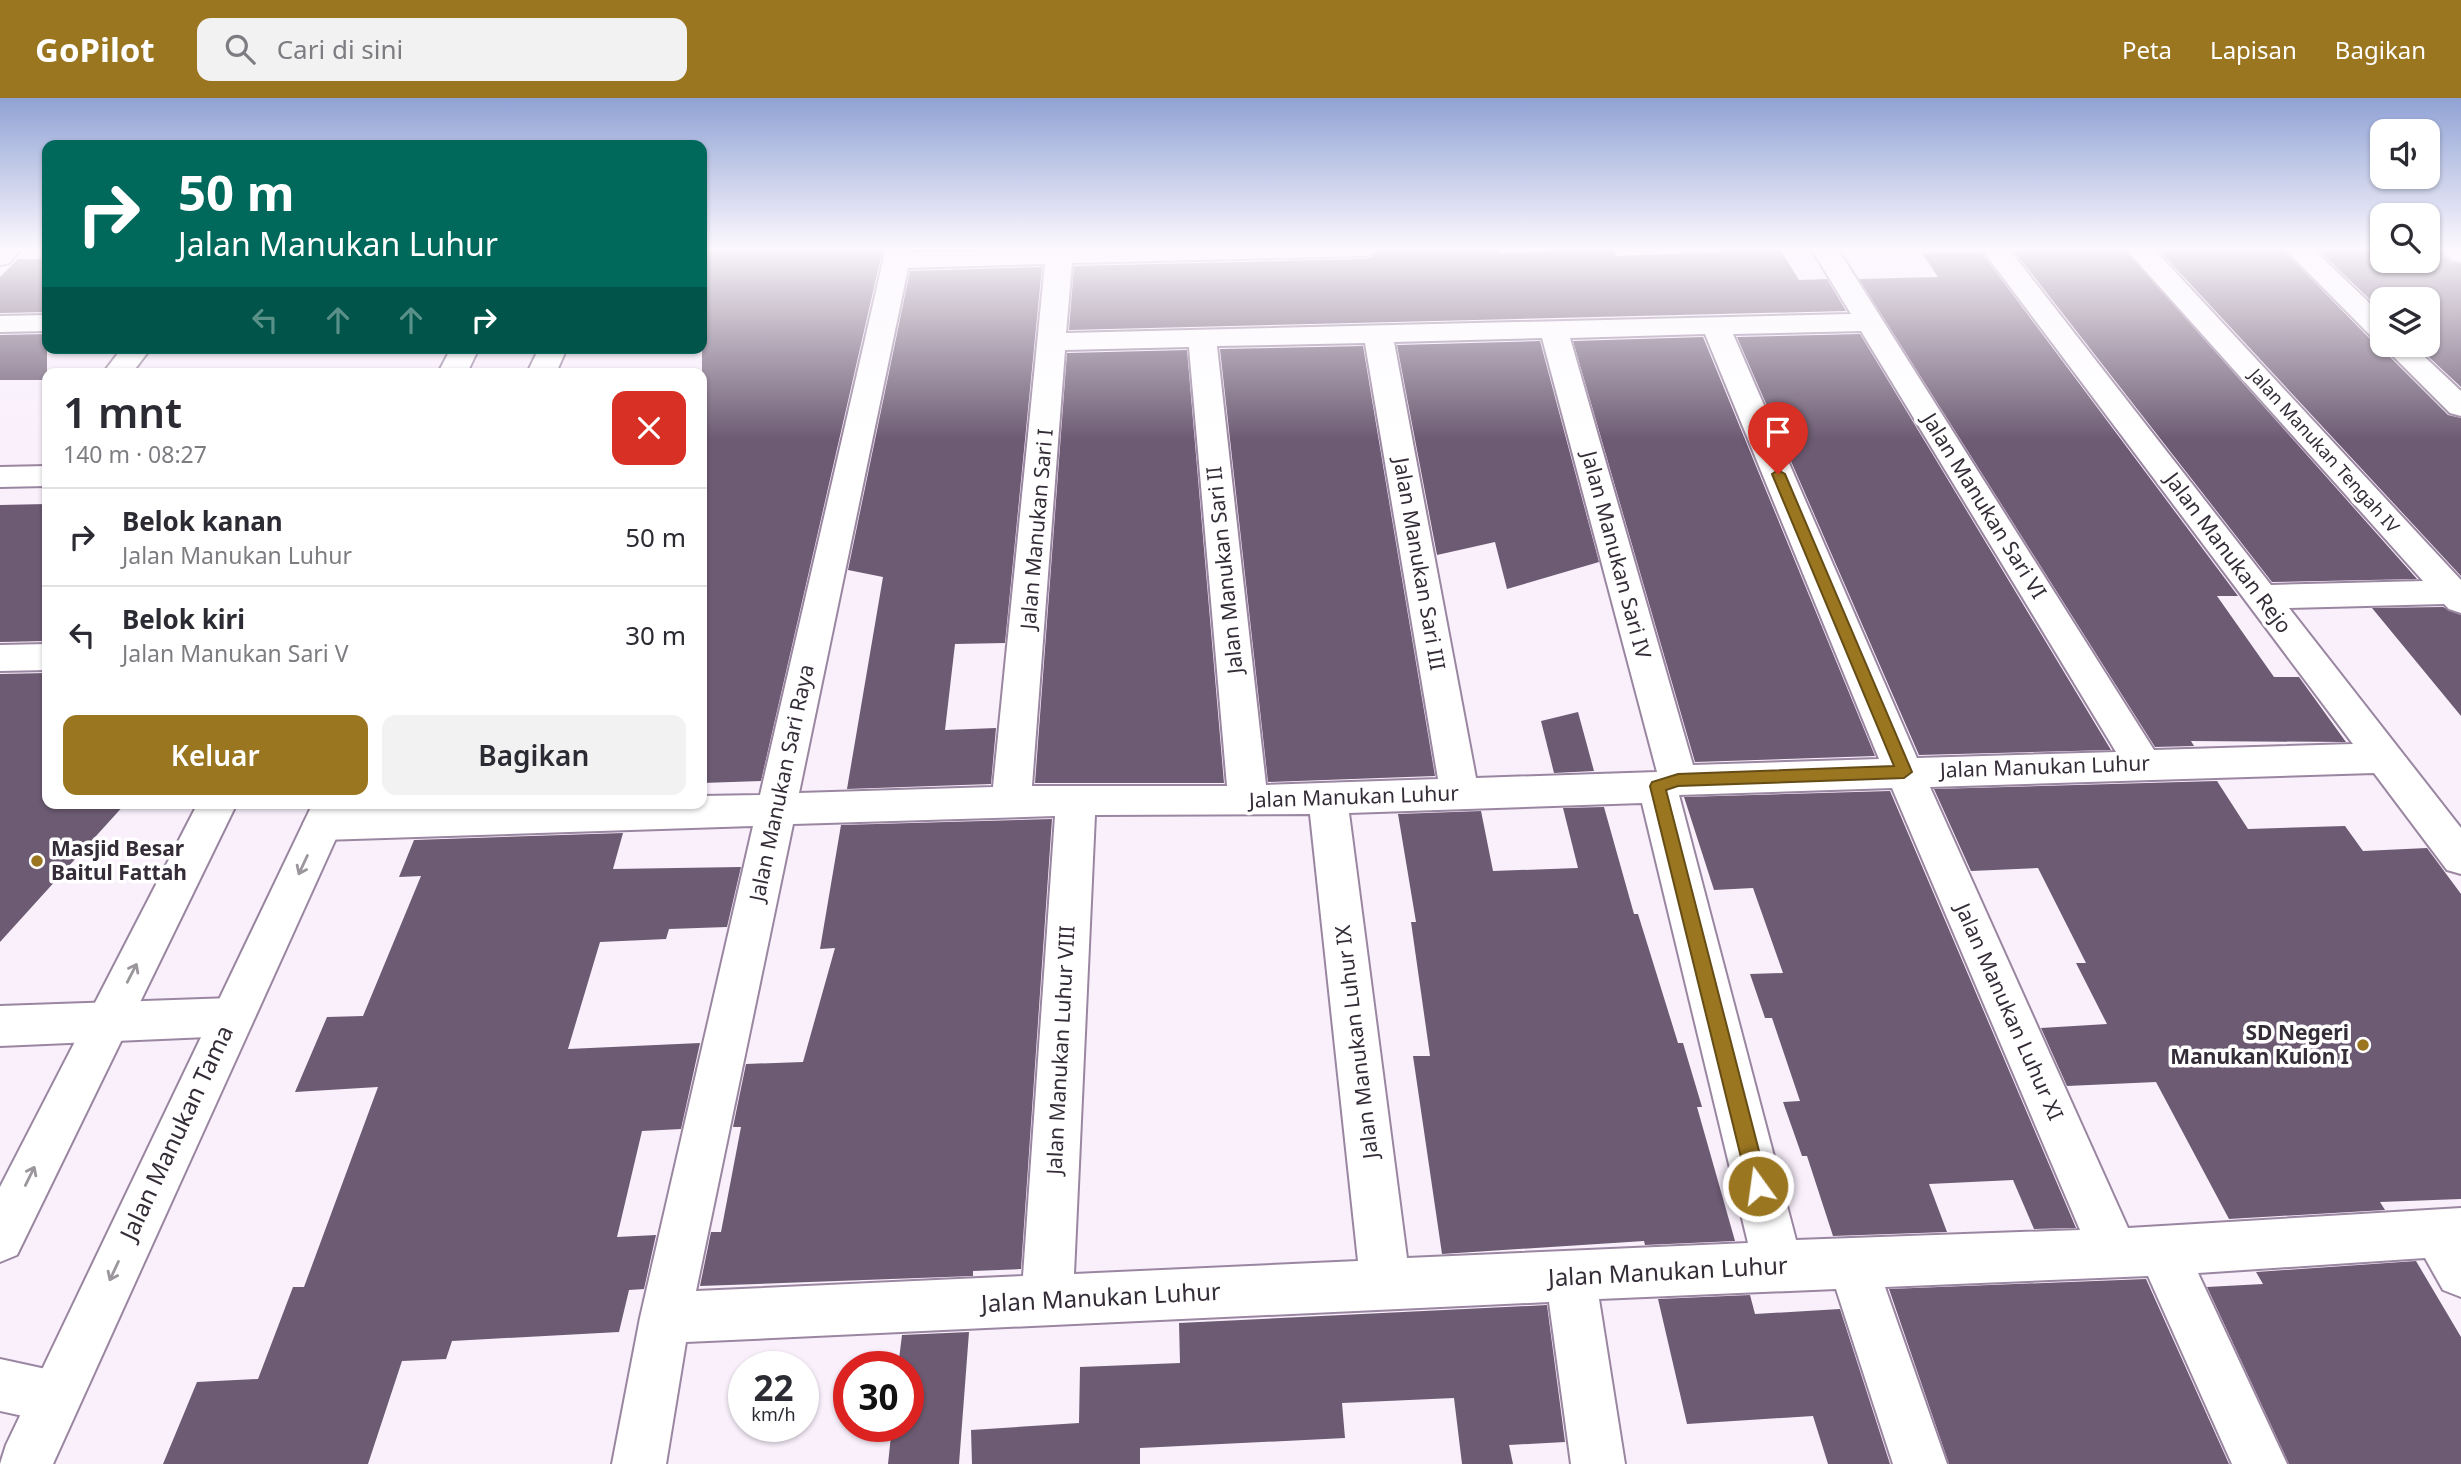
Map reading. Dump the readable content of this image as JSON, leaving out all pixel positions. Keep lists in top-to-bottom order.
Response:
{
  "streets": {
    "street": [
      "Jalan Manukan Tengah IV",
      "Jalan Manukan Sari VI",
      "Jalan Manukan Sari I",
      "Jalan Manukan Rejo",
      "Jalan Manukan Sari IV",
      "Jalan Manukan Sari III",
      "Jalan Manukan Sari II",
      "Jalan Manukan Luhur",
      "Jalan Manukan Sari Raya",
      "Jalan Manukan Luhur XI",
      "Jalan Manukan Luhur IX",
      "Jalan Manukan Luhur VIII",
      "Jalan Manukan Tama"
    ]
  },
  "crossings": [
    ["Jalan Manukan Sari VI", "Jalan Manukan Luhur"],
    ["Jalan Manukan Sari I", "Jalan Manukan Luhur"],
    ["Jalan Manukan Rejo", "Jalan Manukan Luhur"],
    ["Jalan Manukan Sari IV", "Jalan Manukan Luhur"],
    ["Jalan Manukan Sari III", "Jalan Manukan Luhur"],
    ["Jalan Manukan Sari II", "Jalan Manukan Luhur"],
    ["Jalan Manukan Luhur", "Jalan Manukan Sari Raya"],
    ["Jalan Manukan Luhur", "Jalan Manukan Luhur XI"],
    ["Jalan Manukan Luhur", "Jalan Manukan Luhur IX"],
    ["Jalan Manukan Luhur", "Jalan Manukan Luhur VIII"],
    ["Jalan Manukan Luhur", "Jalan Manukan Tama"]
  ],
  "places": ["Masjid Besar Baitul Fattah", "SD Negeri Manukan Kulon I"],
  "page": {
    "header": "GoPilot",
    "search": "Cari di sini",
    "nav": ["Peta", "Lapisan", "Bagikan"],
    "turn": ["50 m", "Jalan Manukan Luhur"],
    "heading": ["1 mnt", "140 m · 08:27"],
    "list": [
      {
        "name": "Belok kanan",
        "note": "Jalan Manukan Luhur",
        "value": "50 m"
      },
      {
        "name": "Belok kiri",
        "note": "Jalan Manukan Sari V",
        "value": "30 m"
      }
    ],
    "buttons": ["Keluar", "Bagikan"],
    "speed": "22 km/h",
    "limit": "30"
  }
}
